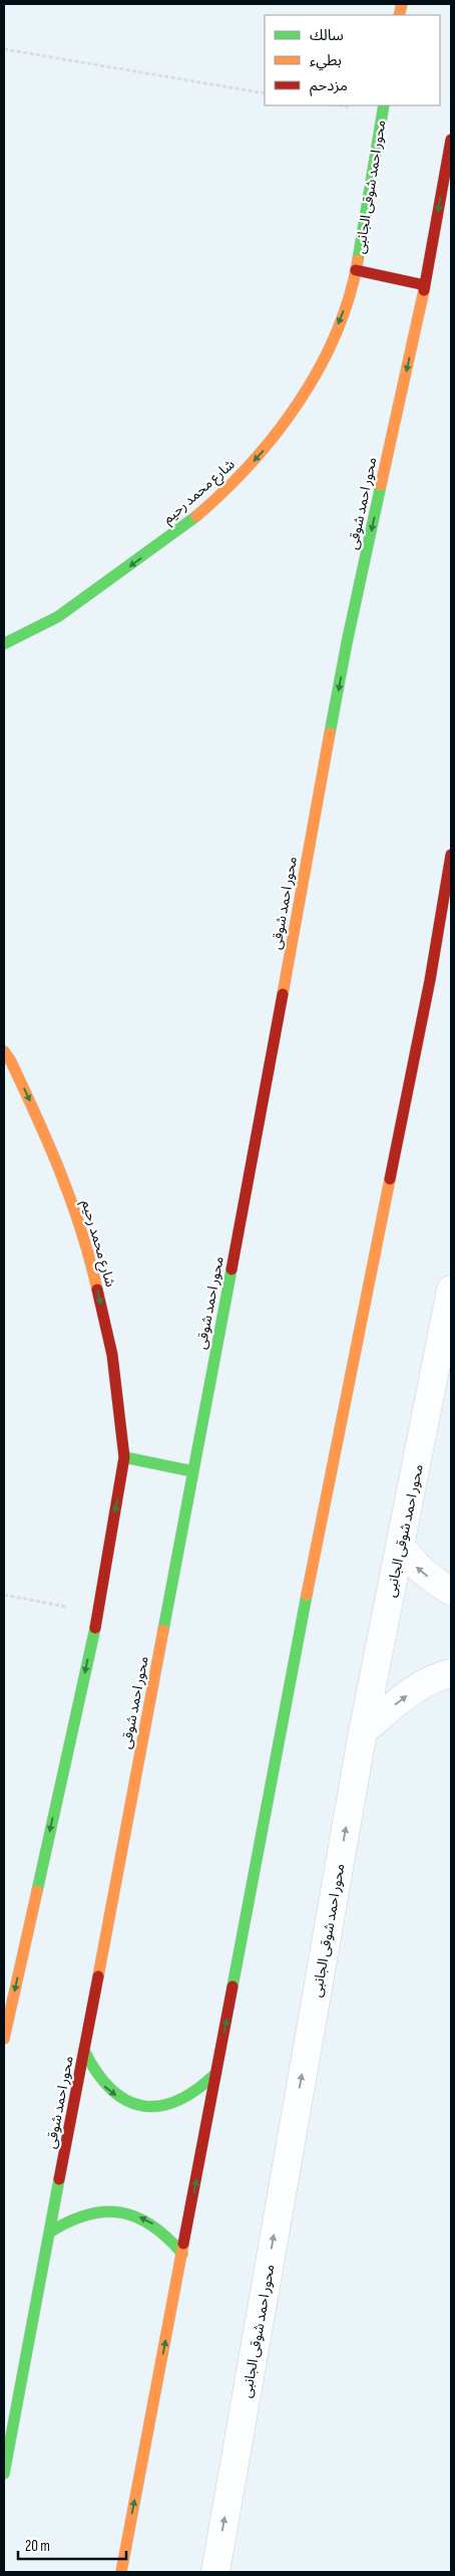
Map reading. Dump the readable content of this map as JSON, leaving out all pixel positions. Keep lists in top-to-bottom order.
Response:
{
  "streets": {
    "main road": ["محور احمد شوقى الجانبى", "شارع محمد رحيم", "محور احمد شوقى"]
  },
  "crossings": [
    ["محور احمد شوقى الجانبى", "شارع محمد رحيم"]
  ],
  "one_way": ["شارع محمد رحيم", "محور احمد شوقى"],
  "legend": ["سالك", "بطيء", "مزدحم"],
  "scale_bar": "20 m"
}
